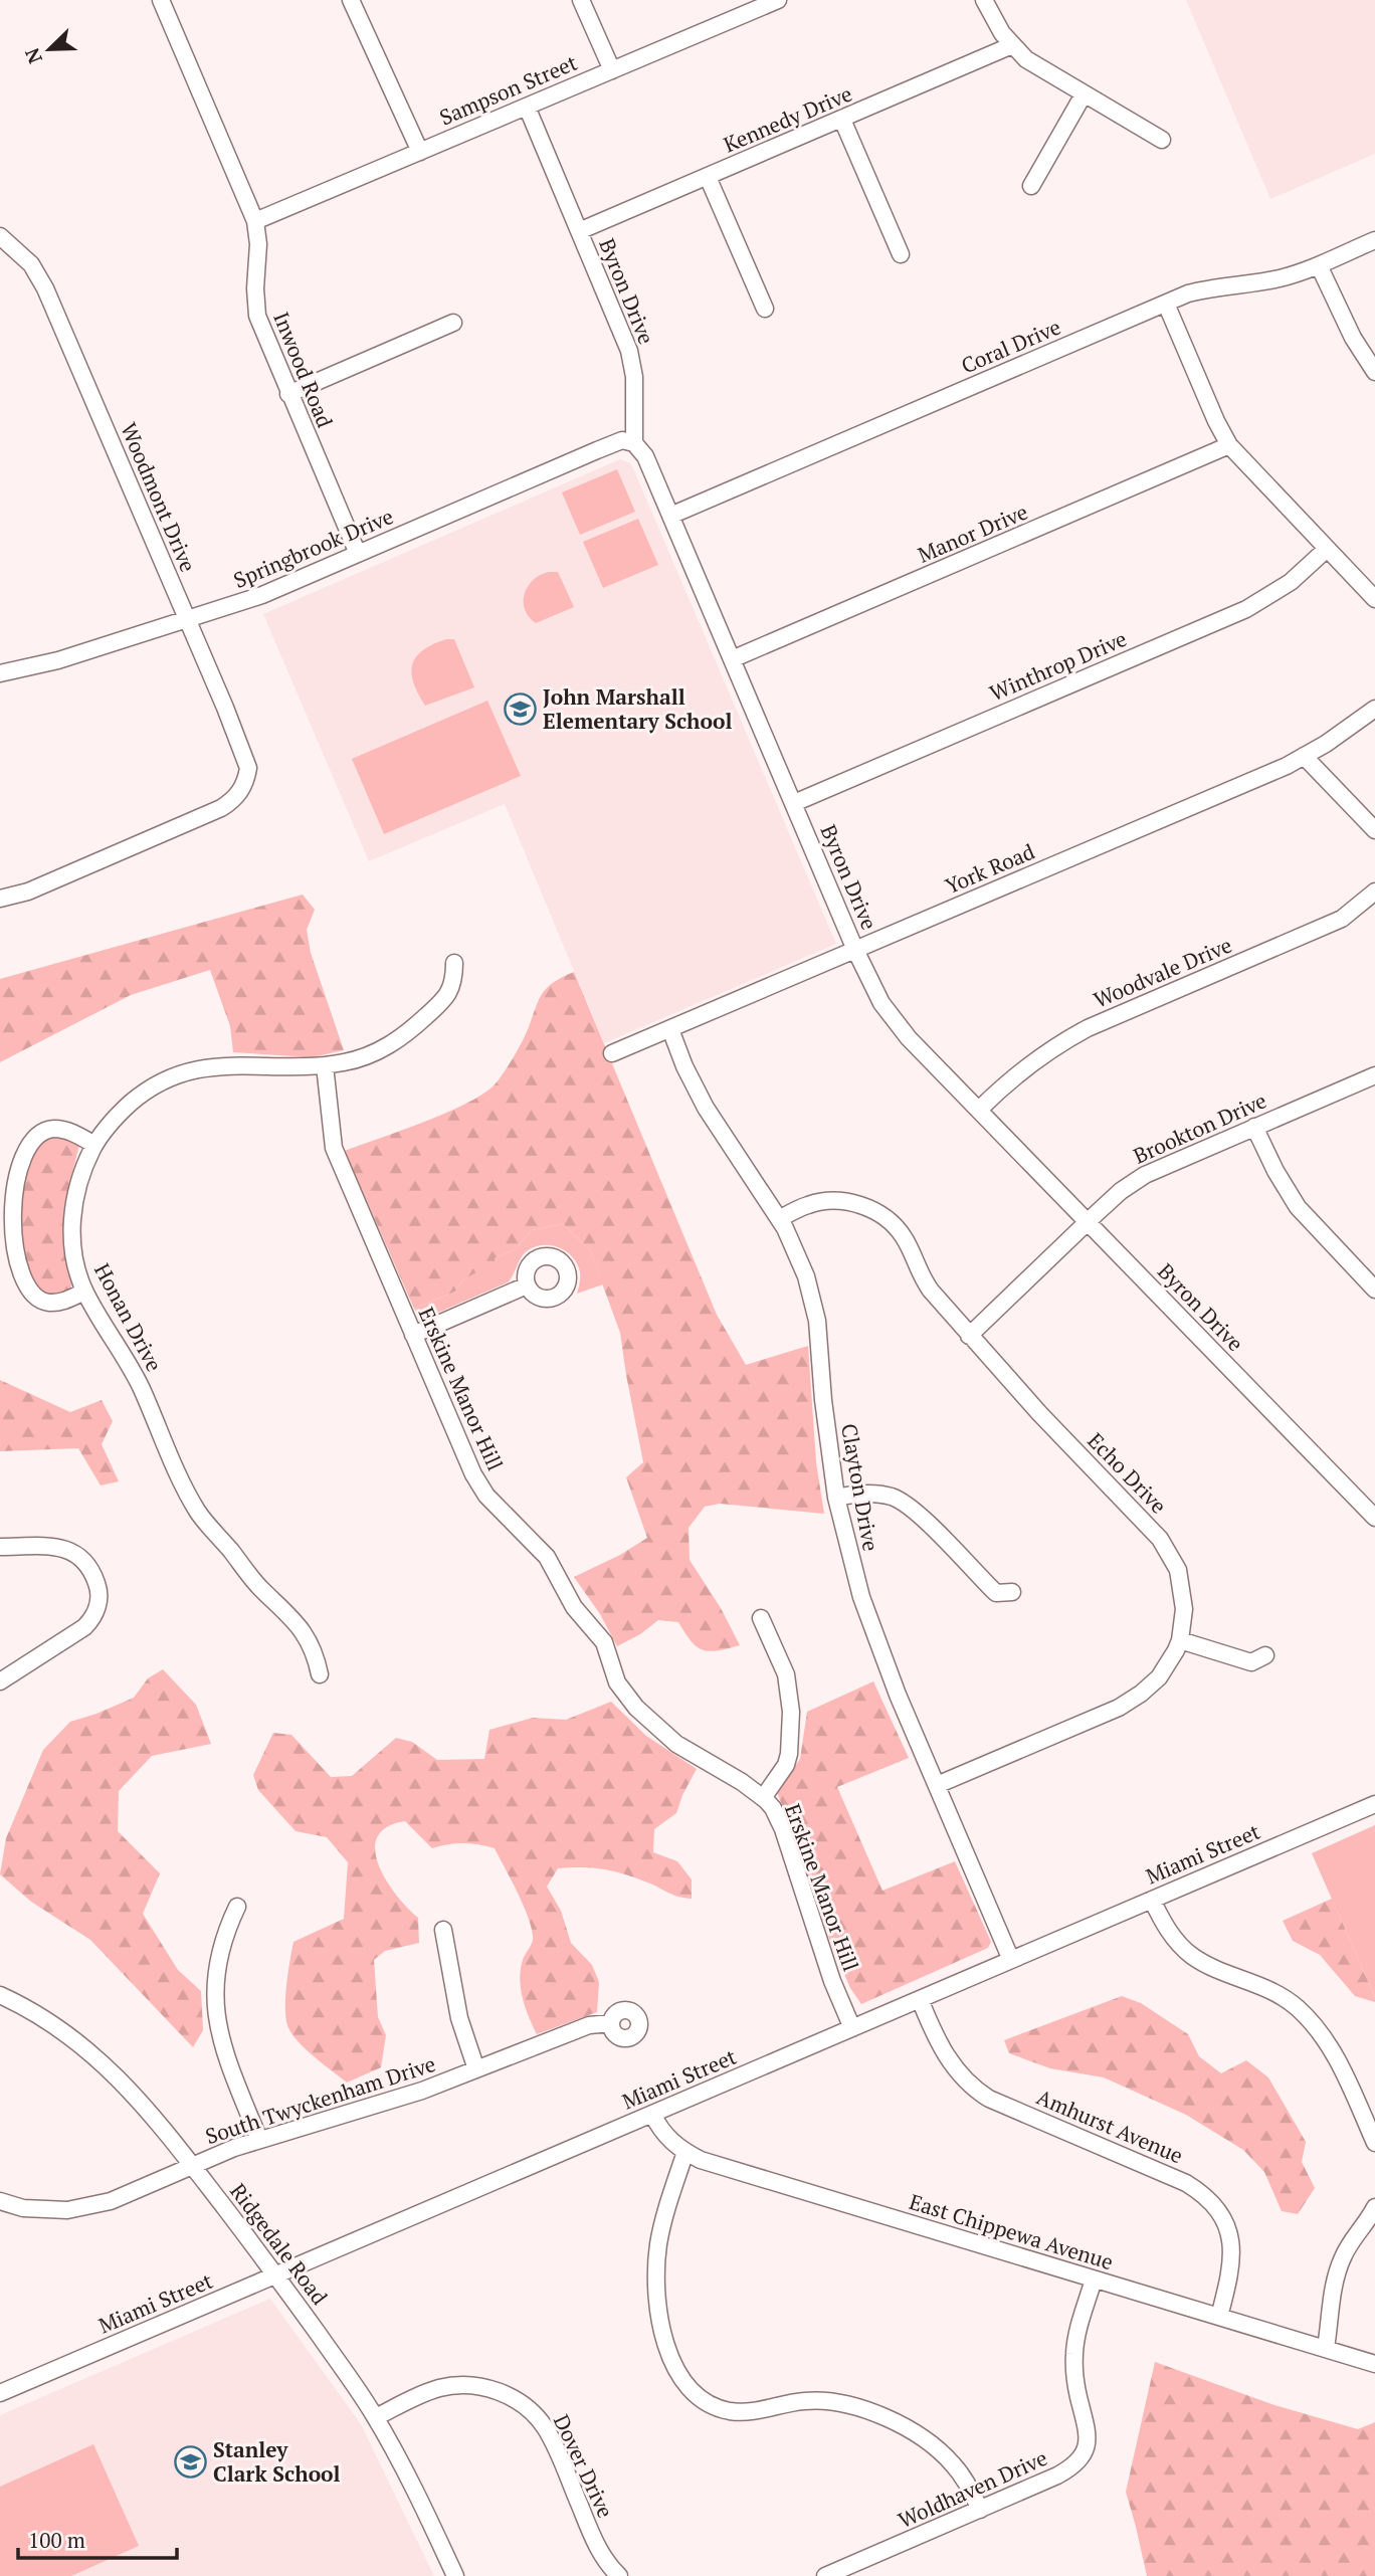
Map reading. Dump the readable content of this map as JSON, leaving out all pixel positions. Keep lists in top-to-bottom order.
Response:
{
  "streets": {
    "street": [
      "Sampson Street",
      "Kennedy Drive",
      "Byron Drive",
      "Coral Drive",
      "Inwood Road",
      "Woodmont Drive",
      "Manor Drive",
      "Springbrook Drive",
      "Winthrop Drive",
      "York Road",
      "Woodvale Drive",
      "Brookton Drive",
      "Honan Drive",
      "Erskine Manor Hill",
      "Echo Drive",
      "Clayton Drive",
      "Miami Street",
      "South Twyckenham Drive",
      "Amhurst Avenue",
      "East Chippewa Avenue",
      "Ridgedale Road",
      "Dover Drive",
      "Woldhaven Drive"
    ]
  },
  "crossings": [
    ["Sampson Street", "Byron Drive"],
    ["Sampson Street", "Inwood Road"],
    ["Kennedy Drive", "Byron Drive"],
    ["Byron Drive", "Coral Drive"],
    ["Byron Drive", "Manor Drive"],
    ["Byron Drive", "Springbrook Drive"],
    ["Byron Drive", "Winthrop Drive"],
    ["Byron Drive", "York Road"],
    ["Byron Drive", "Woodvale Drive"],
    ["Byron Drive", "Brookton Drive"],
    ["Inwood Road", "Springbrook Drive"],
    ["Woodmont Drive", "Springbrook Drive"],
    ["York Road", "Clayton Drive"],
    ["Brookton Drive", "Echo Drive"],
    ["Honan Drive", "Erskine Manor Hill"],
    ["Erskine Manor Hill", "Miami Street"],
    ["Echo Drive", "Clayton Drive"],
    ["Clayton Drive", "Miami Street"],
    ["Miami Street", "Amhurst Avenue"],
    ["Miami Street", "East Chippewa Avenue"],
    ["Miami Street", "Ridgedale Road"],
    ["South Twyckenham Drive", "Ridgedale Road"],
    ["Amhurst Avenue", "East Chippewa Avenue"],
    ["East Chippewa Avenue", "Woldhaven Drive"],
    ["Ridgedale Road", "Dover Drive"]
  ],
  "places": {
    "school or university": ["John Marshall Elementary School", "Stanley Clark School"]
  },
  "scale_bar": "100 m",
  "north": "bottom left"
}
